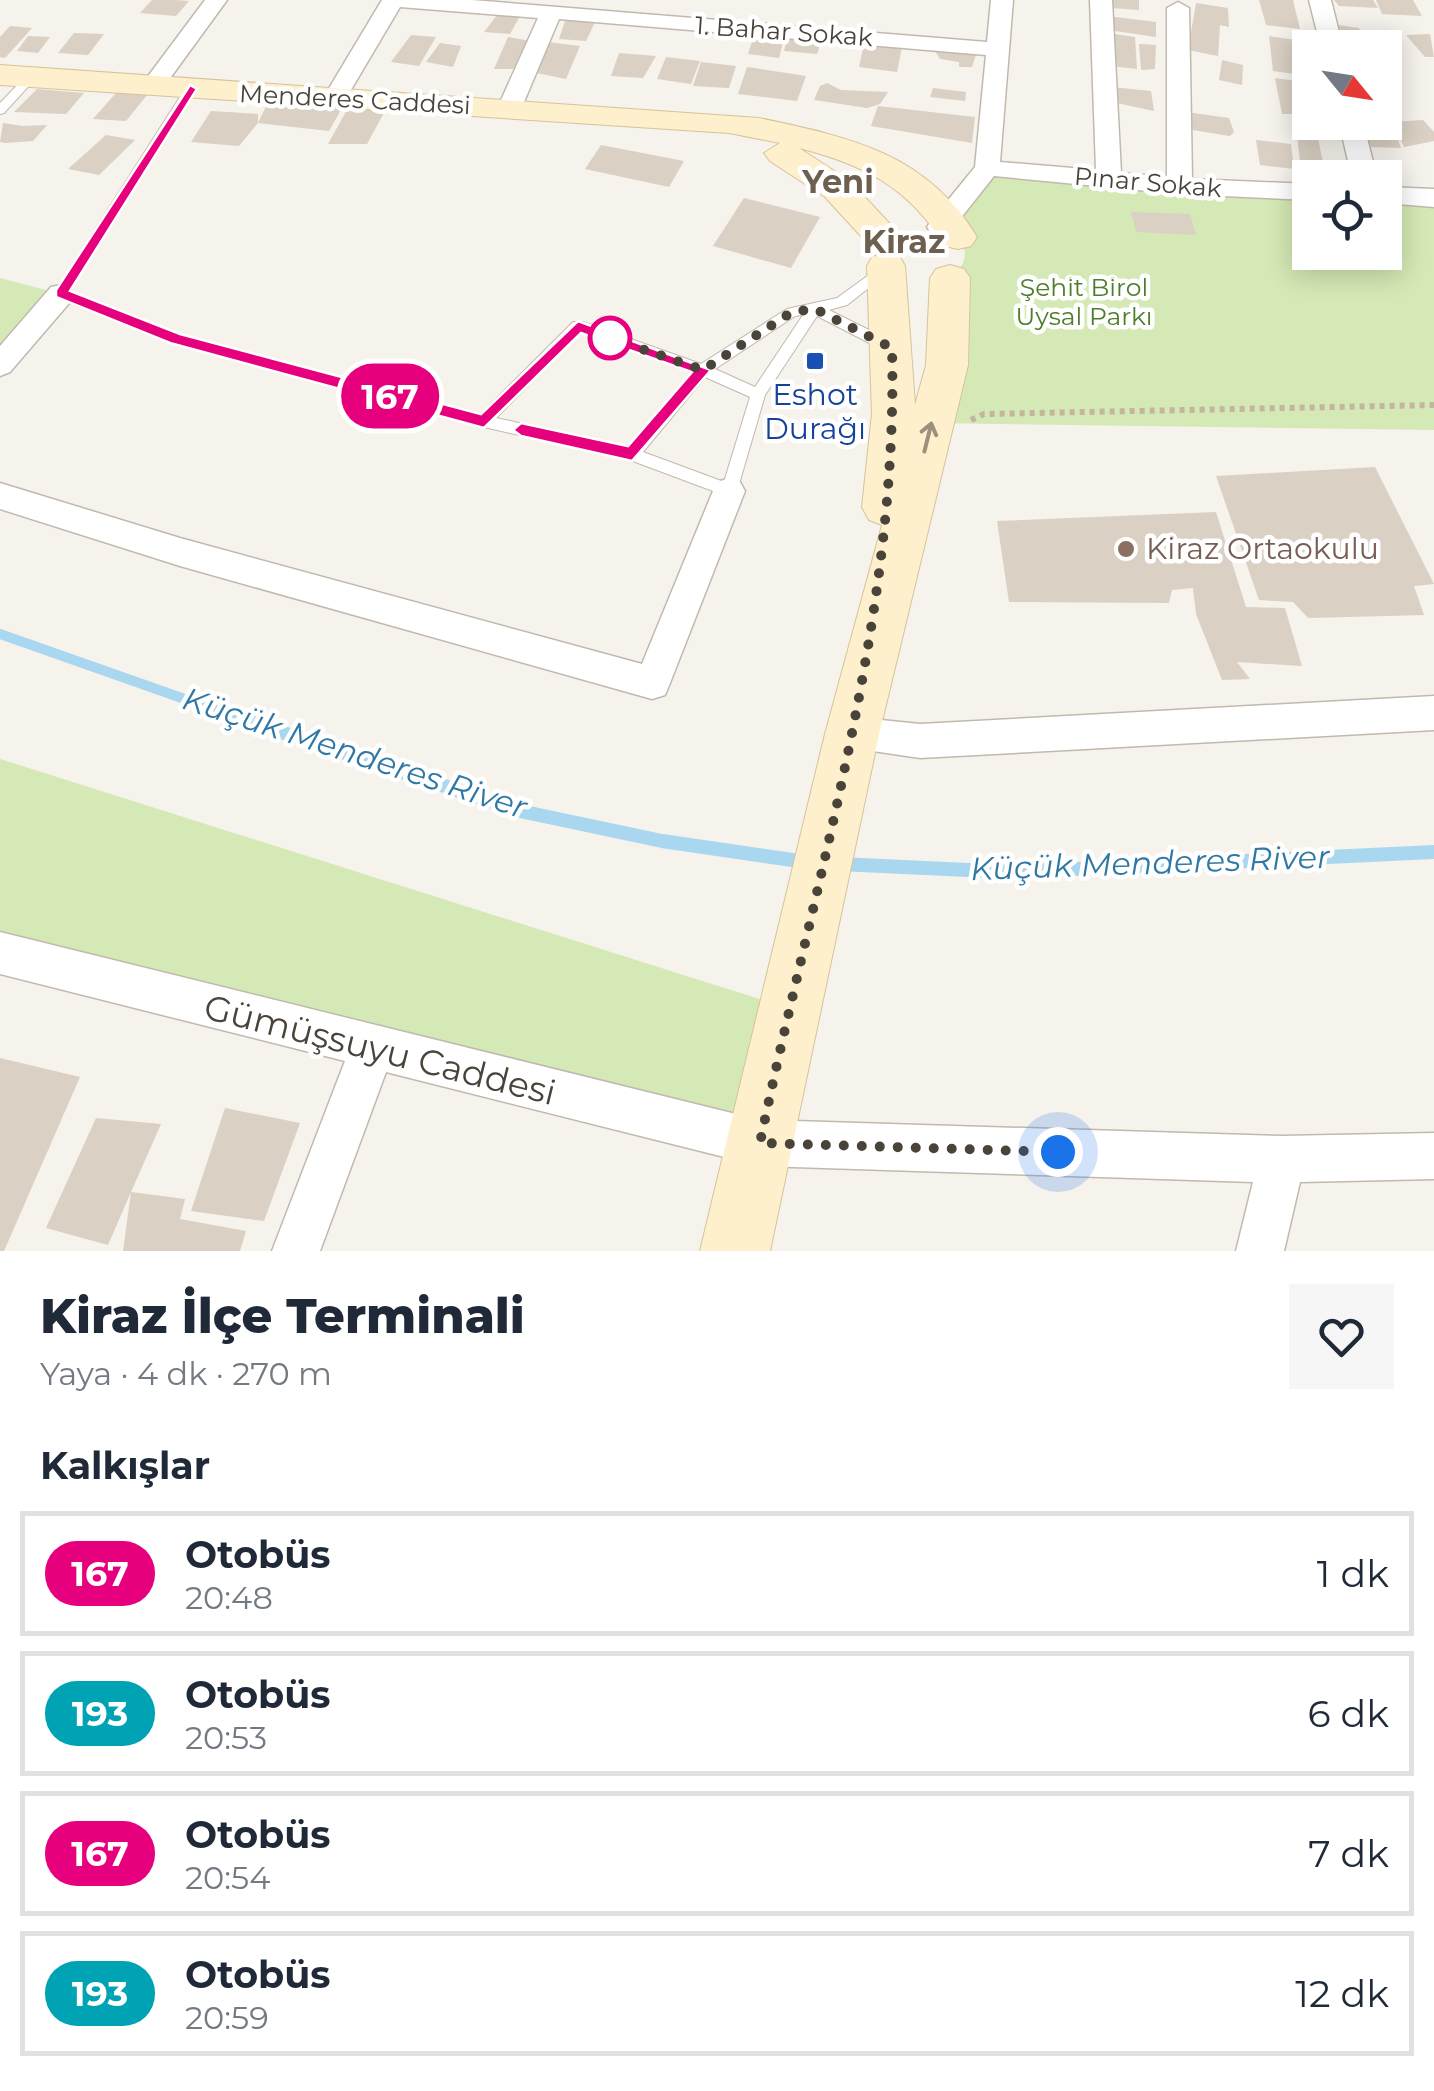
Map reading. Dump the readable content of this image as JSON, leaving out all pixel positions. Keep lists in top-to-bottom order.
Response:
{
  "streets": {
    "main road": ["Menderes Caddesi"],
    "street": ["1. Bahar Sokak", "Pınar Sokak", "Gümüşsuyu Caddesi"]
  },
  "districts": ["Yeni", "Kiraz"],
  "water": ["Küçük Menderes River"],
  "parks": ["Şehit Birol Uysal Parkı"],
  "places": {
    "transit": ["Eshot Durağı"],
    "other": ["Kiraz Ortaokulu"]
  },
  "lines": ["bus line 167"],
  "north": "bottom right",
  "page": {
    "on_map": "167",
    "heading": [
      ["Kiraz İlçe Terminali", "Yaya · 4 dk · 270 m"],
      "Kalkışlar"
    ],
    "list": [
      {
        "mark": "167",
        "name": "Otobüs",
        "note": "20:48",
        "value": "1 dk"
      },
      {
        "mark": "193",
        "name": "Otobüs",
        "note": "20:53",
        "value": "6 dk"
      },
      {
        "mark": "167",
        "name": "Otobüs",
        "note": "20:54",
        "value": "7 dk"
      },
      {
        "mark": "193",
        "name": "Otobüs",
        "note": "20:59",
        "value": "12 dk"
      }
    ]
  }
}
